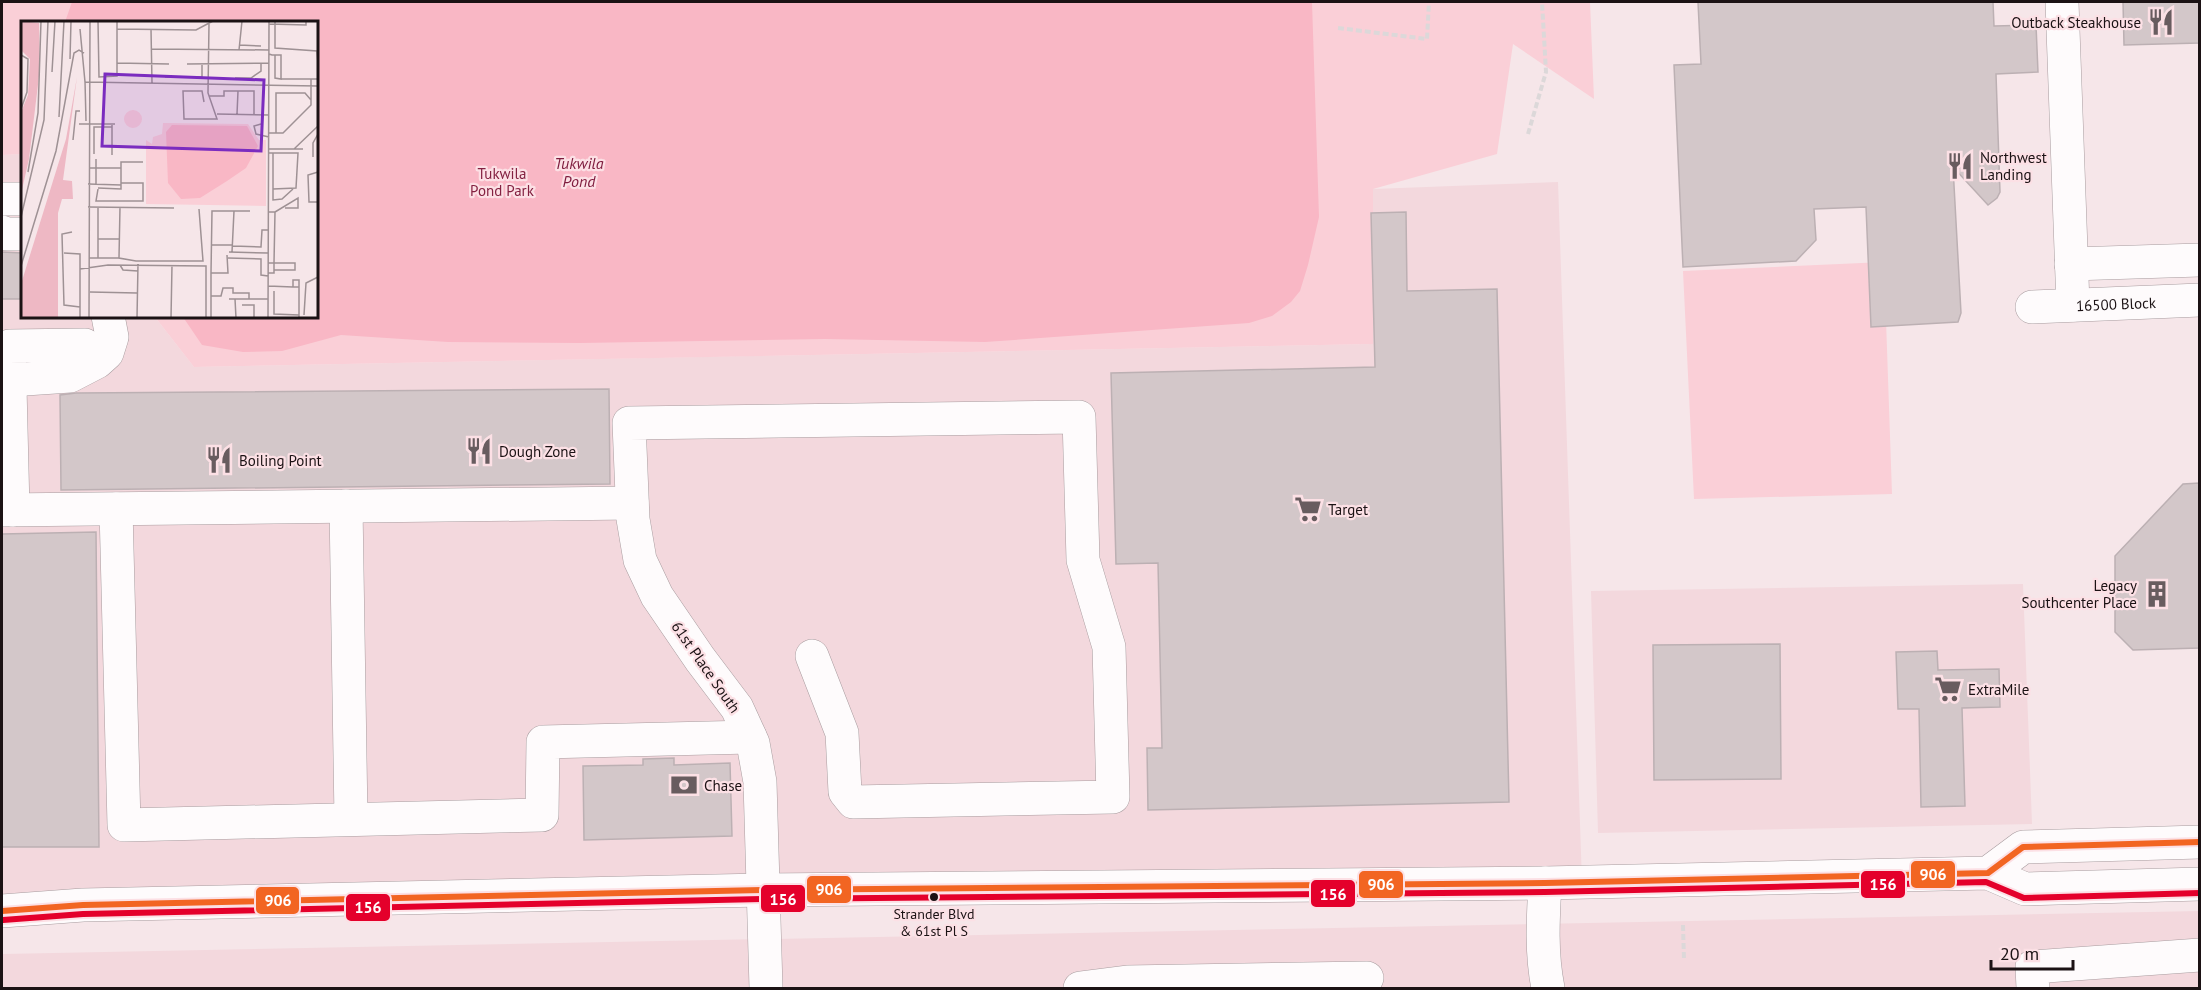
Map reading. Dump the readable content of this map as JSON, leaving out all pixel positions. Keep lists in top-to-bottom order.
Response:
{
  "streets": {
    "main road": ["16500 Block", "61st Place South"]
  },
  "water": ["Tukwila Pond"],
  "parks": ["Tukwila Pond Park"],
  "places": {
    "restaurant": [
      "Outback Steakhouse",
      "Northwest Landing",
      "Dough Zone",
      "Boiling Point"
    ],
    "supermarket": ["Target", "ExtraMile"],
    "building": ["Legacy Southcenter Place"],
    "bank": ["Chase"],
    "other": ["Strander Blvd & 61st Pl S"]
  },
  "lines": ["transit line 906", "transit line 156"],
  "scale_bar": "20 m"
}
